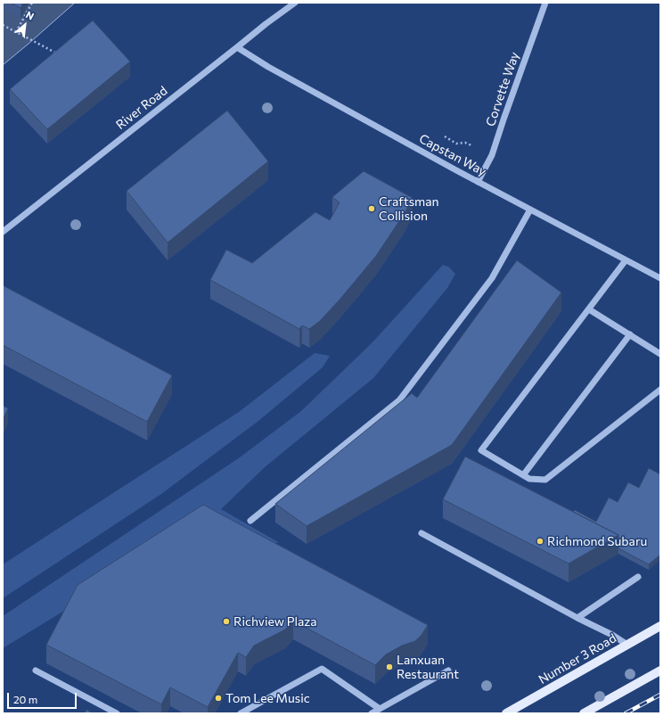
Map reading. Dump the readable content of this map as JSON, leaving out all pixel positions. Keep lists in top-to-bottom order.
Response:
{
  "streets": {
    "main road": ["Number 3 Road"],
    "street": ["Corvette Way", "River Road", "Capstan Way"]
  },
  "crossings": [
    ["Corvette Way", "Capstan Way"],
    ["River Road", "Capstan Way"]
  ],
  "places": [
    "Craftsman Collision",
    "Richmond Subaru",
    "Richview Plaza",
    "Lanxuan Restaurant",
    "Tom Lee Music"
  ],
  "scale_bar": "20 m",
  "north": "top right"
}
